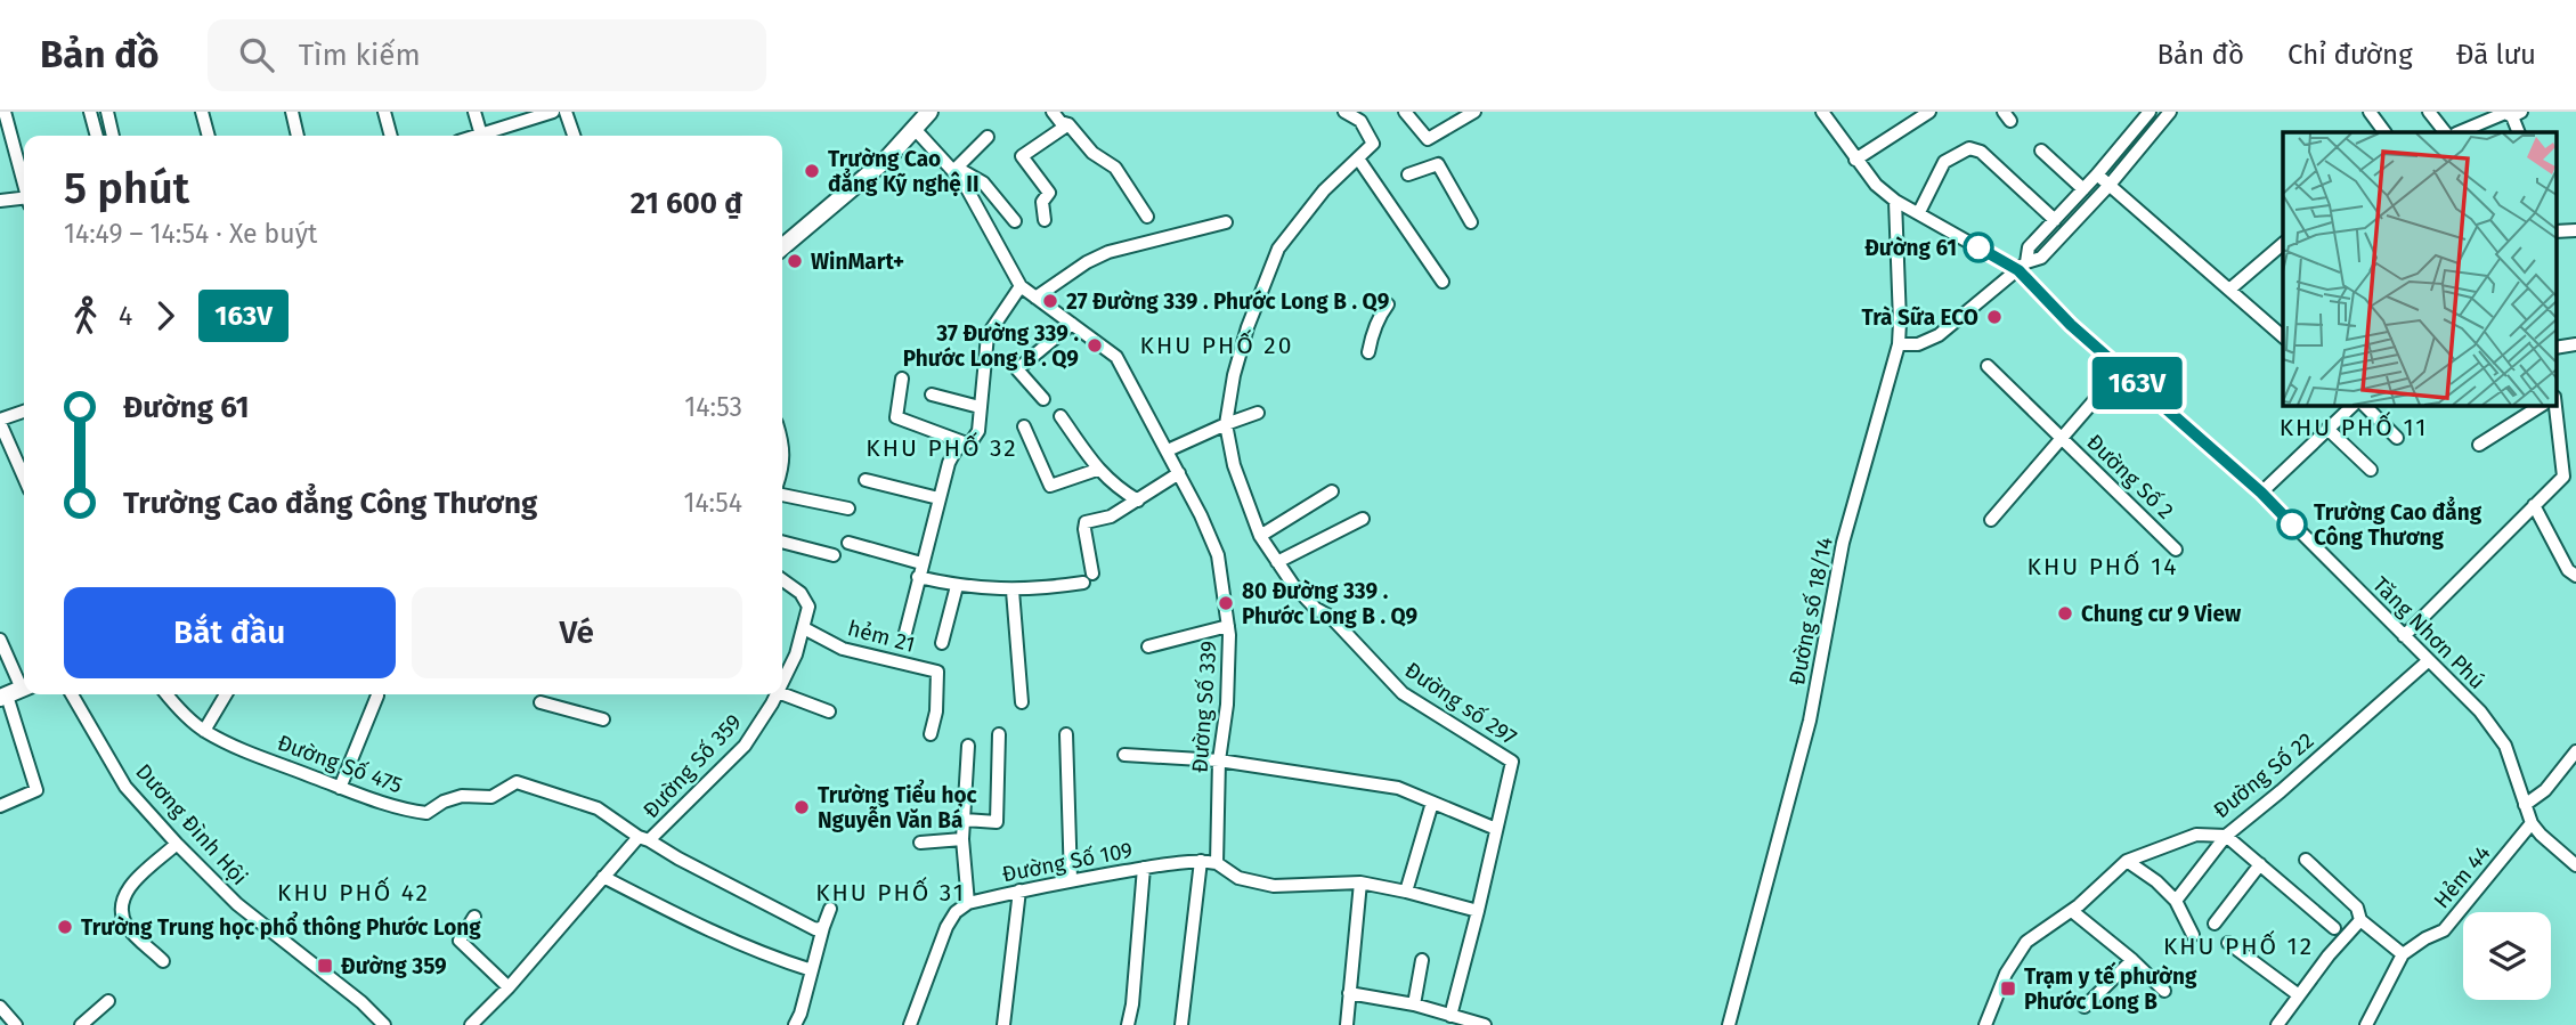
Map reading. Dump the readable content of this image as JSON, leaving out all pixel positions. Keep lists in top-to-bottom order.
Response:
{
  "streets": {
    "street": [
      "Đường Số 2",
      "Đường số 18/14",
      "Tăng Nhơn Phú",
      "hẻm 21",
      "Đường số 297",
      "Đường Số 339",
      "Đường Số 475",
      "Đường Số 359",
      "Đường Số 22",
      "Dương Đình Hội",
      "Đường Số 109",
      "Hẻm 44"
    ]
  },
  "crossings": [
    ["Đường số 18/14", "Tăng Nhơn Phú"],
    ["Tăng Nhơn Phú", "Đường Số 22"],
    ["Tăng Nhơn Phú", "Hẻm 44"],
    ["hẻm 21", "Đường Số 359"],
    ["Đường Số 339", "Đường Số 109"],
    ["Đường Số 475", "Đường Số 359"]
  ],
  "districts": [
    "KHU PHỐ 20",
    "KHU PHỐ 11",
    "KHU PHỐ 32",
    "KHU PHỐ 14",
    "KHU PHỐ 42",
    "KHU PHỐ 31",
    "KHU PHỐ 12"
  ],
  "places": {
    "other": [
      "Trường Cao đẳng Kỹ nghệ II",
      "Đường 61",
      "WinMart+",
      "27 Đường 339 . Phước Long B . Q9",
      "Trà Sữa ECO",
      "37 Đường 339 . Phước Long B . Q9",
      "Trường Cao đẳng Công Thương",
      "80 Đường 339 . Phước Long B . Q9",
      "Chung cư 9 View",
      "Trường Tiểu học Nguyễn Văn Bá",
      "Trường Trung học phổ thông Phước Long"
    ],
    "transit": ["Đường 359", "Trạm y tế phường Phước Long B"]
  },
  "lines": ["bus line 163V"],
  "page": {
    "header": "Bản đồ",
    "search": "Tìm kiếm",
    "nav": ["Bản đồ", "Chỉ đường", "Đã lưu"],
    "on_map": "163V",
    "heading": ["5 phút", "14:49 – 14:54 · Xe buýt", "21 600 ₫"],
    "legs": ["4", "163V"],
    "list": [
      {
        "name": "Đường 61",
        "value": "14:53"
      },
      {
        "name": "Trường Cao đẳng Công Thương",
        "value": "14:54"
      }
    ],
    "buttons": ["Bắt đầu", "Vé"]
  }
}
